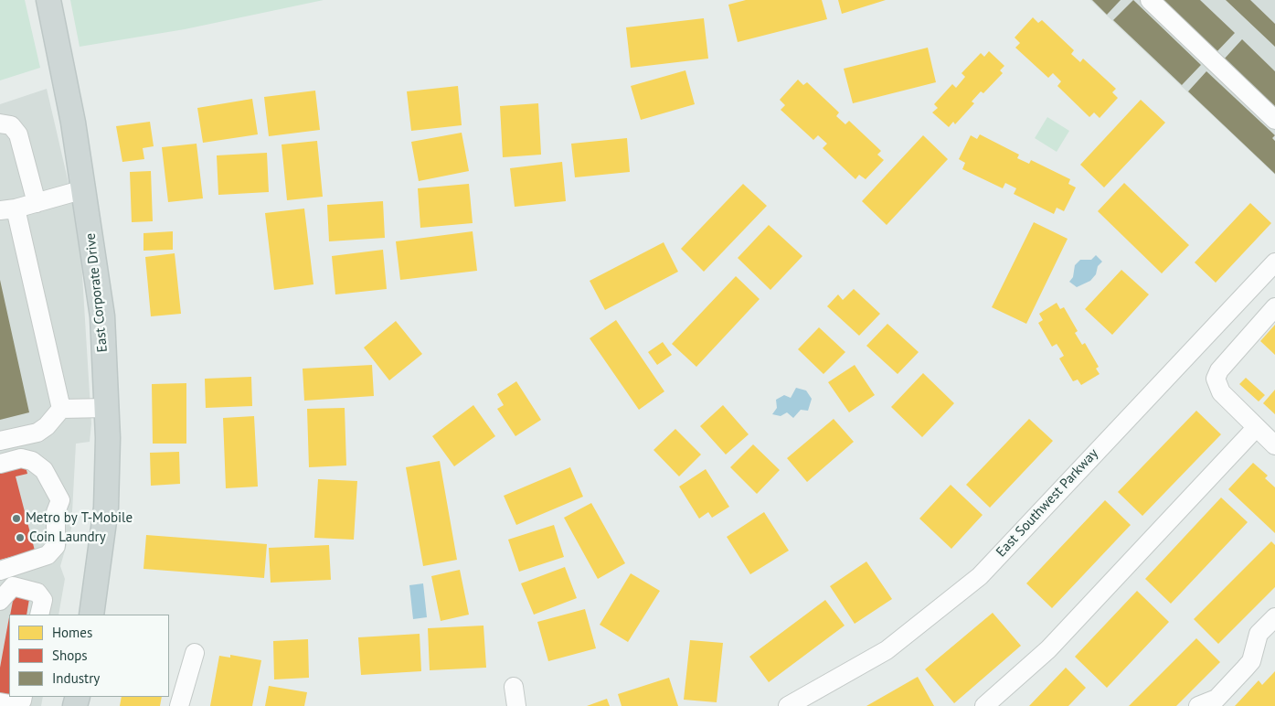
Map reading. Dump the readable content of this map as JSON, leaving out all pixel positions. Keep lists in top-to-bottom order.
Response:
{
  "streets": {
    "main road": ["East Corporate Drive"],
    "street": ["East Southwest Parkway"]
  },
  "places": ["Metro by T-Mobile", "Coin Laundry"],
  "legend": ["Homes", "Shops", "Industry"]
}
